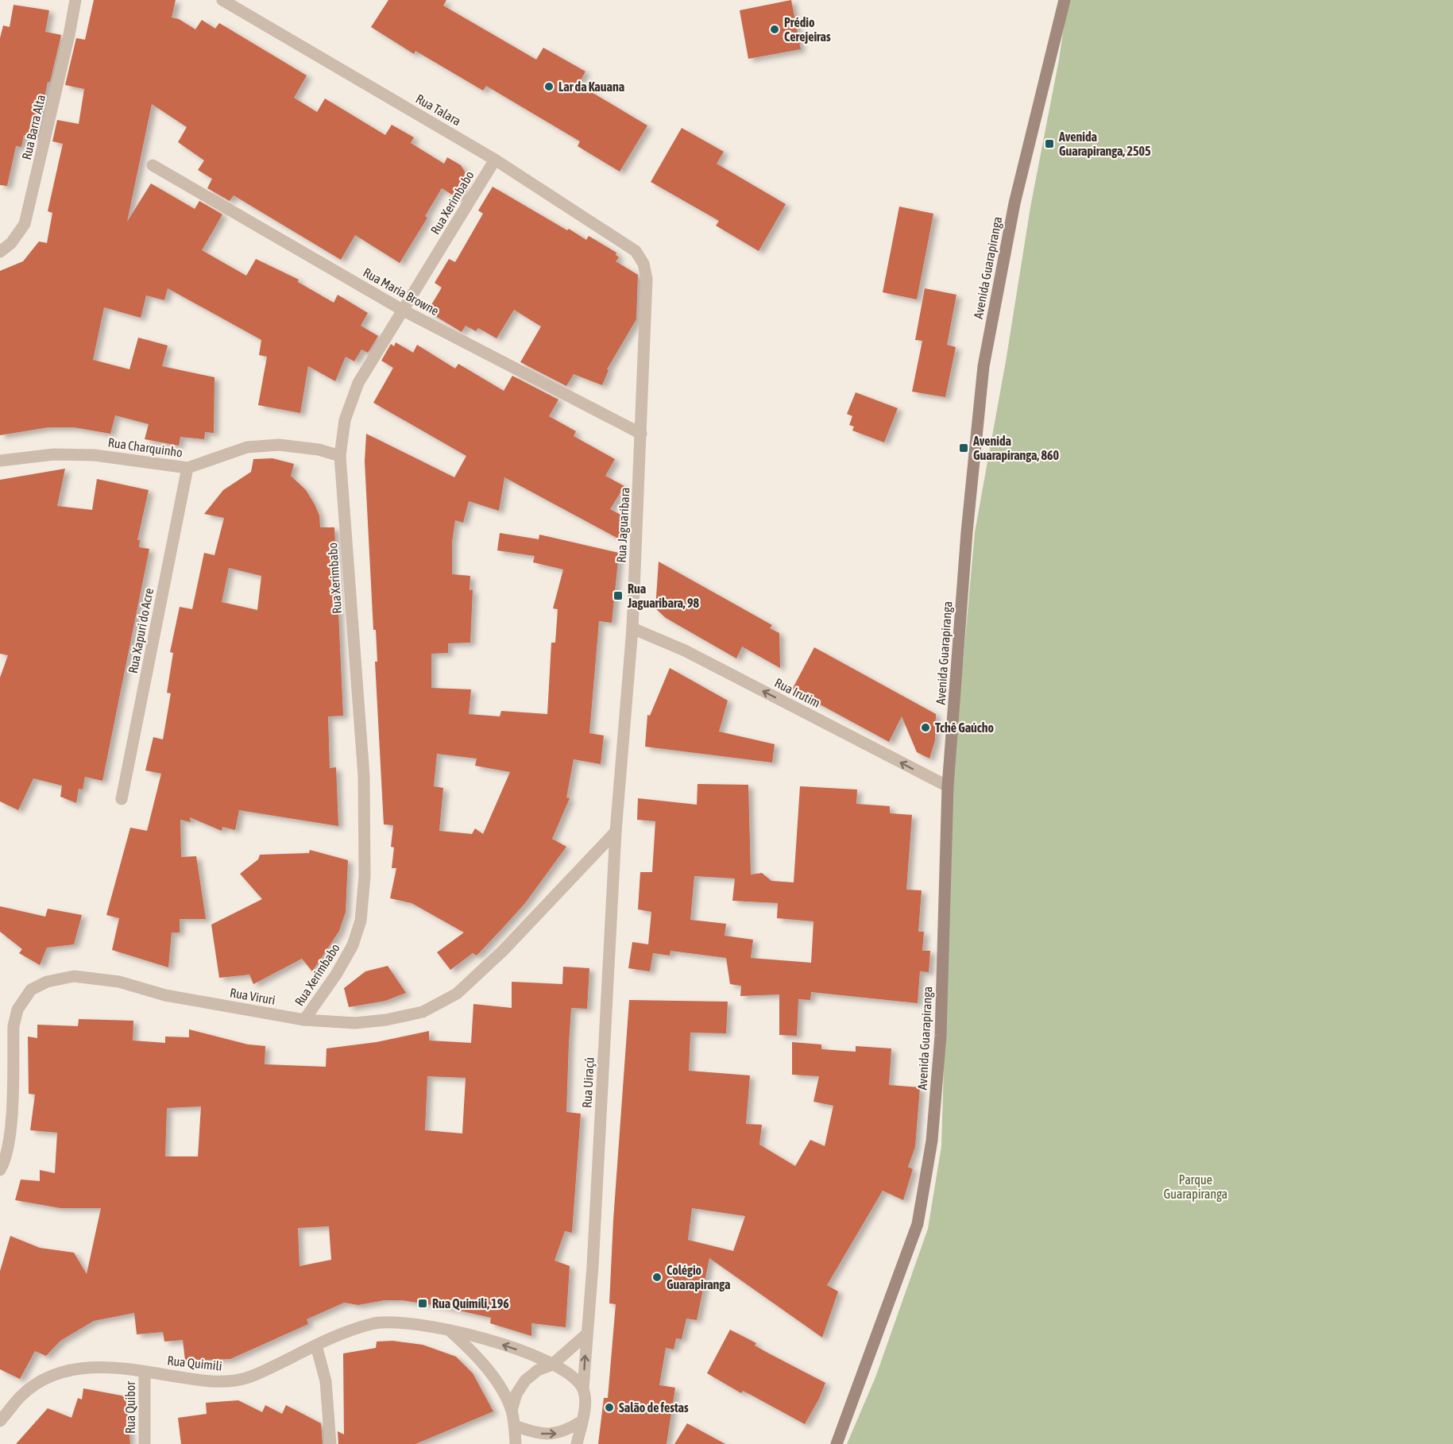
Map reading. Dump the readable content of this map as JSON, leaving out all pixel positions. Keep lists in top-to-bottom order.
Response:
{
  "streets": {
    "main road": ["Avenida Guarapiranga"],
    "street": [
      "Rua Talara",
      "Rua Barra Alta",
      "Rua Xerimbabo",
      "Rua Maria Browne",
      "Rua Charquinho",
      "Rua Jaguaribara",
      "Rua Xapuri do Acre",
      "Rua Irutim",
      "Rua Viruri",
      "Rua Uiraçú",
      "Rua Quimili",
      "Rua Quibor"
    ]
  },
  "crossings": [
    ["Rua Talara", "Rua Xerimbabo"],
    ["Rua Talara", "Rua Jaguaribara"],
    ["Rua Xerimbabo", "Rua Maria Browne"],
    ["Rua Xerimbabo", "Rua Charquinho"],
    ["Rua Xerimbabo", "Rua Viruri"],
    ["Avenida Guarapiranga", "Rua Irutim"],
    ["Rua Maria Browne", "Rua Jaguaribara"],
    ["Rua Charquinho", "Rua Xapuri do Acre"],
    ["Rua Jaguaribara", "Rua Irutim"],
    ["Rua Jaguaribara", "Rua Viruri"],
    ["Rua Jaguaribara", "Rua Uiraçú"],
    ["Rua Viruri", "Rua Uiraçú"],
    ["Rua Uiraçú", "Rua Quimili"],
    ["Rua Quimili", "Rua Quibor"]
  ],
  "one_way": ["Rua Irutim"],
  "parks": ["Parque Guarapiranga"],
  "places": {
    "other": [
      "Prédio Cerejeiras",
      "Lar da Kauana",
      "Tchê Gaúcho",
      "Colégio Guarapiranga",
      "Salão de festas"
    ],
    "transit": [
      "Avenida Guarapiranga, 2505",
      "Avenida Guarapiranga, 860",
      "Rua Jaguaribara, 98",
      "Rua Quimili, 196"
    ]
  }
}
